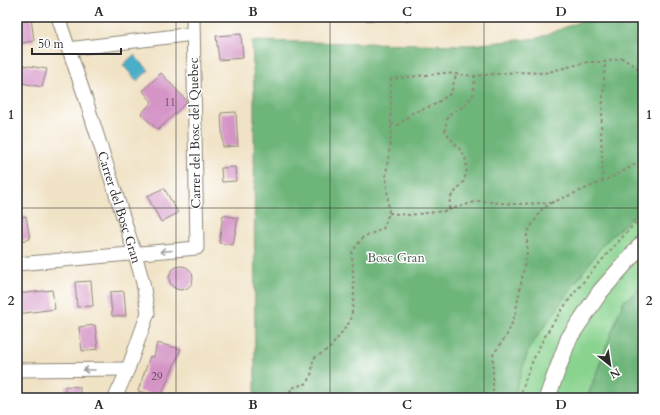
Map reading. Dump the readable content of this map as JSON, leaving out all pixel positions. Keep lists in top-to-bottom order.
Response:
{
  "streets": {
    "street": ["Carrer del Bosc del Quebec", "Carrer del Bosc Gran"]
  },
  "crossings": [
    ["Carrer del Bosc del Quebec", "Carrer del Bosc Gran"]
  ],
  "one_way": ["Carrer del Bosc del Quebec"],
  "parks": ["Bosc Gran"],
  "house_numbers": ["11", "29"],
  "scale_bar": "50 m",
  "north": "bottom right",
  "grid": {
    "columns": [
      "A",
      "B",
      "C",
      "D"
    ],
    "rows": ["1", "2"]
  }
}
